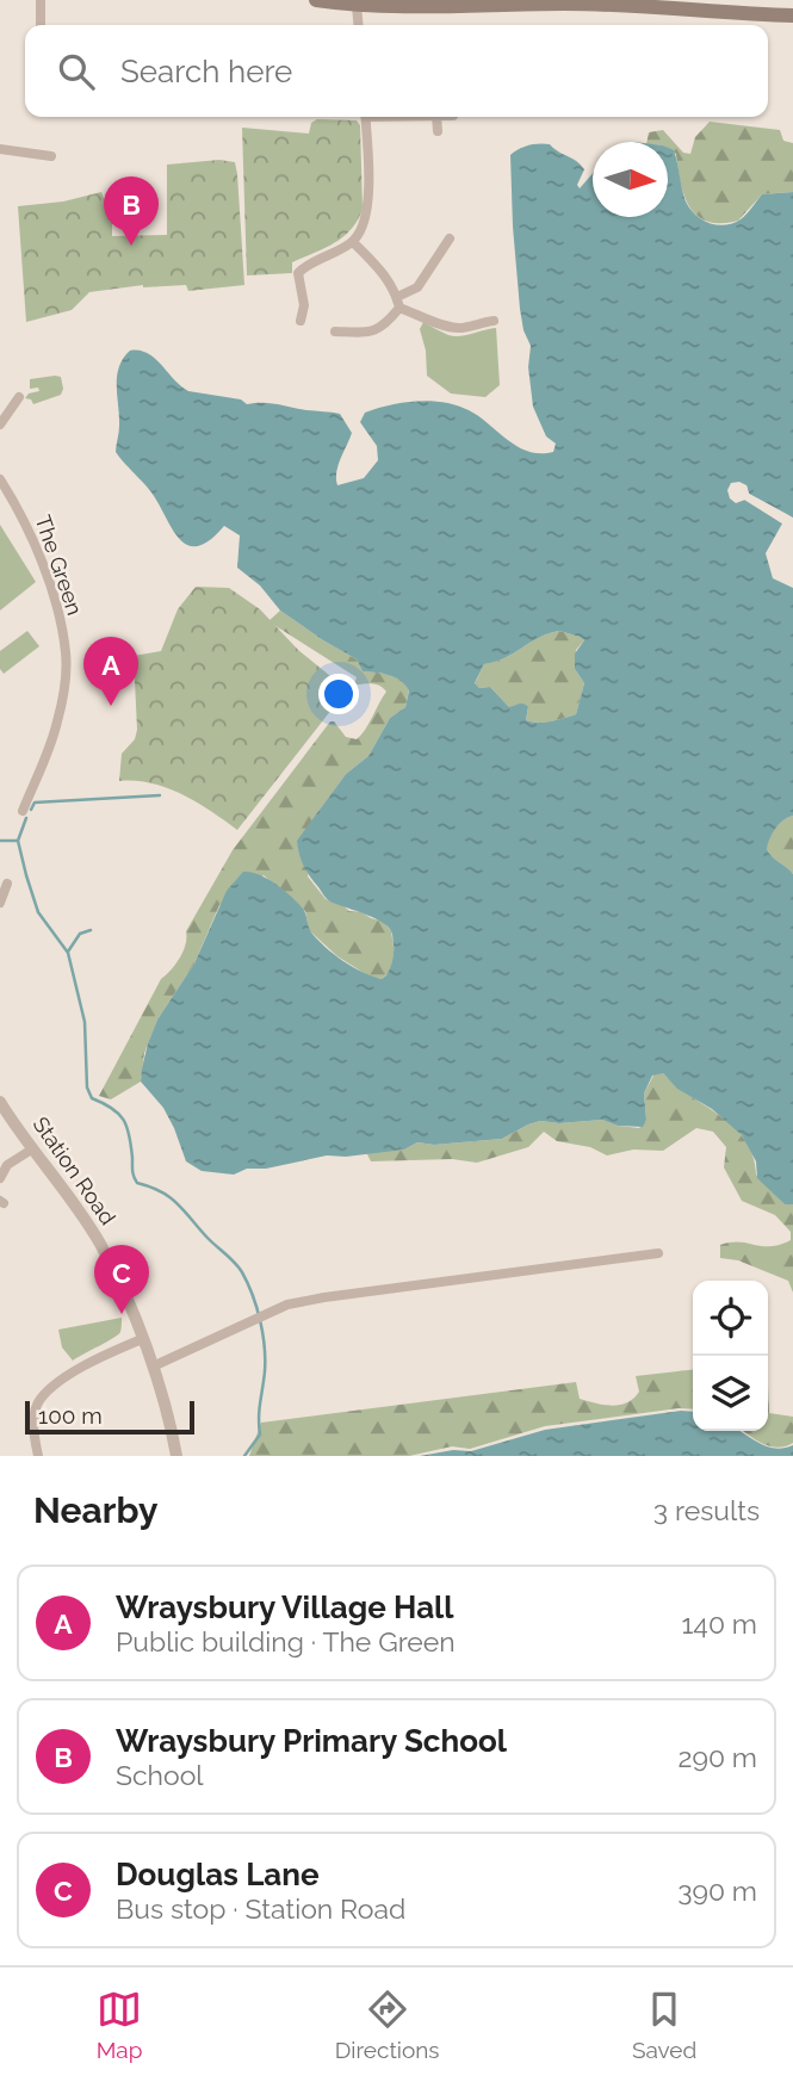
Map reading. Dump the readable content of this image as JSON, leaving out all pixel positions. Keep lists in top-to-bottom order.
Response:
{
  "streets": {
    "street": ["The Green", "Station Road"]
  },
  "scale_bar": "100 m",
  "north": "right",
  "page": {
    "search": "Search here",
    "pins": ["B", "A", "C"],
    "scale": "100 m",
    "heading": ["Nearby", "3 results"],
    "list": [
      {
        "mark": "A",
        "name": "Wraysbury Village Hall",
        "note": "Public building · The Green",
        "value": "140 m"
      },
      {
        "mark": "B",
        "name": "Wraysbury Primary School",
        "note": "School",
        "value": "290 m"
      },
      {
        "mark": "C",
        "name": "Douglas Lane",
        "note": "Bus stop · Station Road",
        "value": "390 m"
      }
    ],
    "nav": ["Map", "Directions", "Saved"]
  }
}
